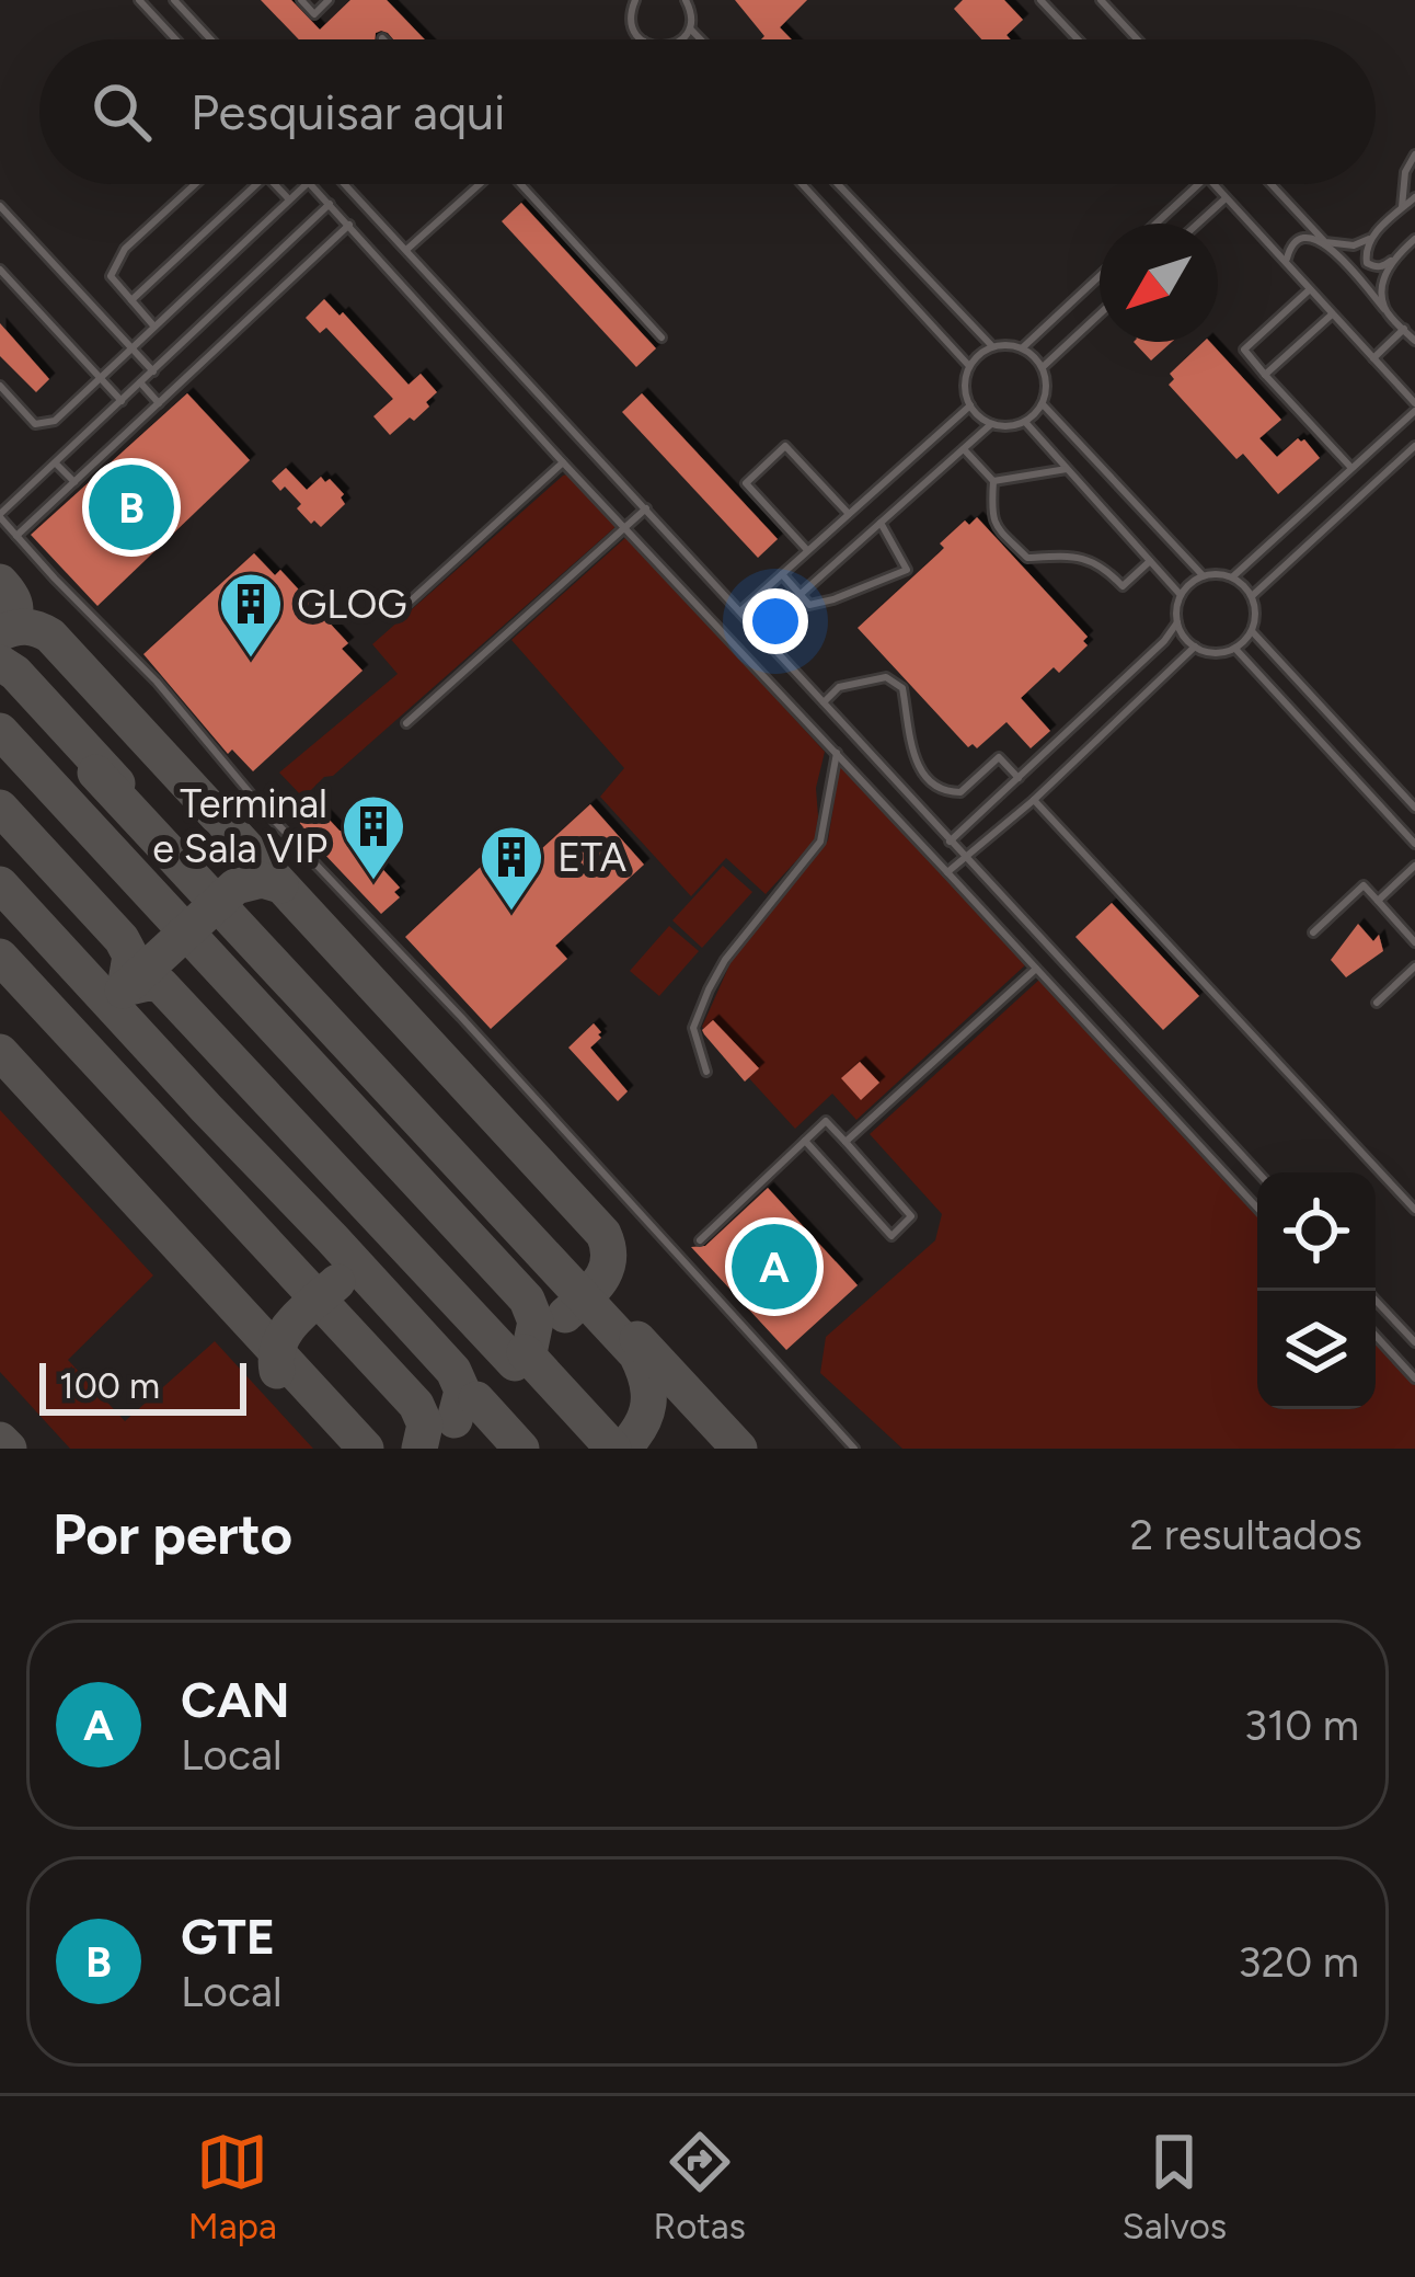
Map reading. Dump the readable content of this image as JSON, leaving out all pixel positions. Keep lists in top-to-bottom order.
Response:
{
  "places": {
    "building": ["GLOG", "Terminal e Sala VIP", "ETA"]
  },
  "scale_bar": "100 m",
  "north": "bottom left",
  "page": {
    "search": "Pesquisar aqui",
    "pins": ["B", "A"],
    "scale": "100 m",
    "heading": ["Por perto", "2 resultados"],
    "list": [
      {
        "mark": "A",
        "name": "CAN",
        "note": "Local",
        "value": "310 m"
      },
      {
        "mark": "B",
        "name": "GTE",
        "note": "Local",
        "value": "320 m"
      }
    ],
    "nav": ["Mapa", "Rotas", "Salvos"]
  }
}
